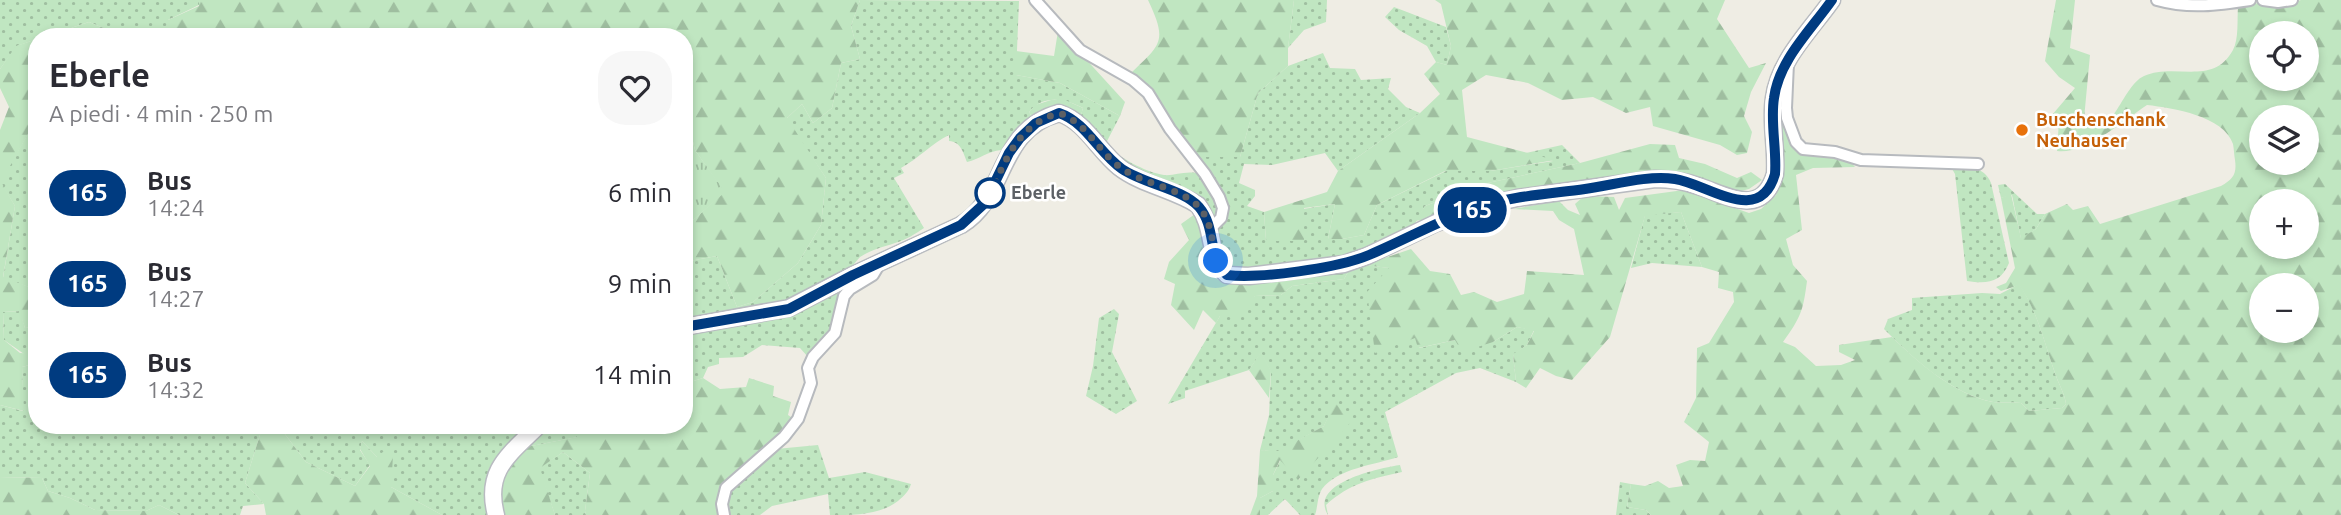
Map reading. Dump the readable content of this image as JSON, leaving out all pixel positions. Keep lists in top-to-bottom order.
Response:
{
  "places": ["Buschenschank Neuhauser", "Eberle"],
  "lines": ["bus line 165"],
  "page": {
    "on_map": "165",
    "map_buttons": ["+", "−"],
    "heading": ["Eberle", "A piedi · 4 min · 250 m"],
    "list": [
      {
        "mark": "165",
        "name": "Bus",
        "note": "14:24",
        "value": "6 min"
      },
      {
        "mark": "165",
        "name": "Bus",
        "note": "14:27",
        "value": "9 min"
      },
      {
        "mark": "165",
        "name": "Bus",
        "note": "14:32",
        "value": "14 min"
      }
    ]
  }
}
